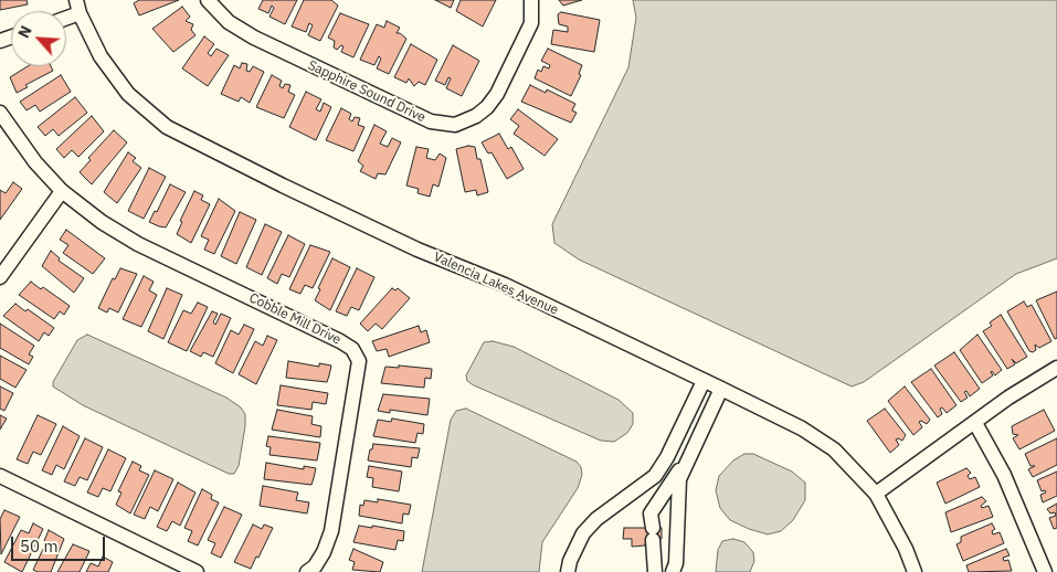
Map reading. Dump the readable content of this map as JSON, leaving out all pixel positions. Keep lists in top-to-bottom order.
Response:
{
  "streets": {
    "street": ["Sapphire Sound Drive", "Valencia Lakes Avenue", "Cobble Mill Drive"]
  },
  "scale_bar": "50 m",
  "north": "top left"
}
